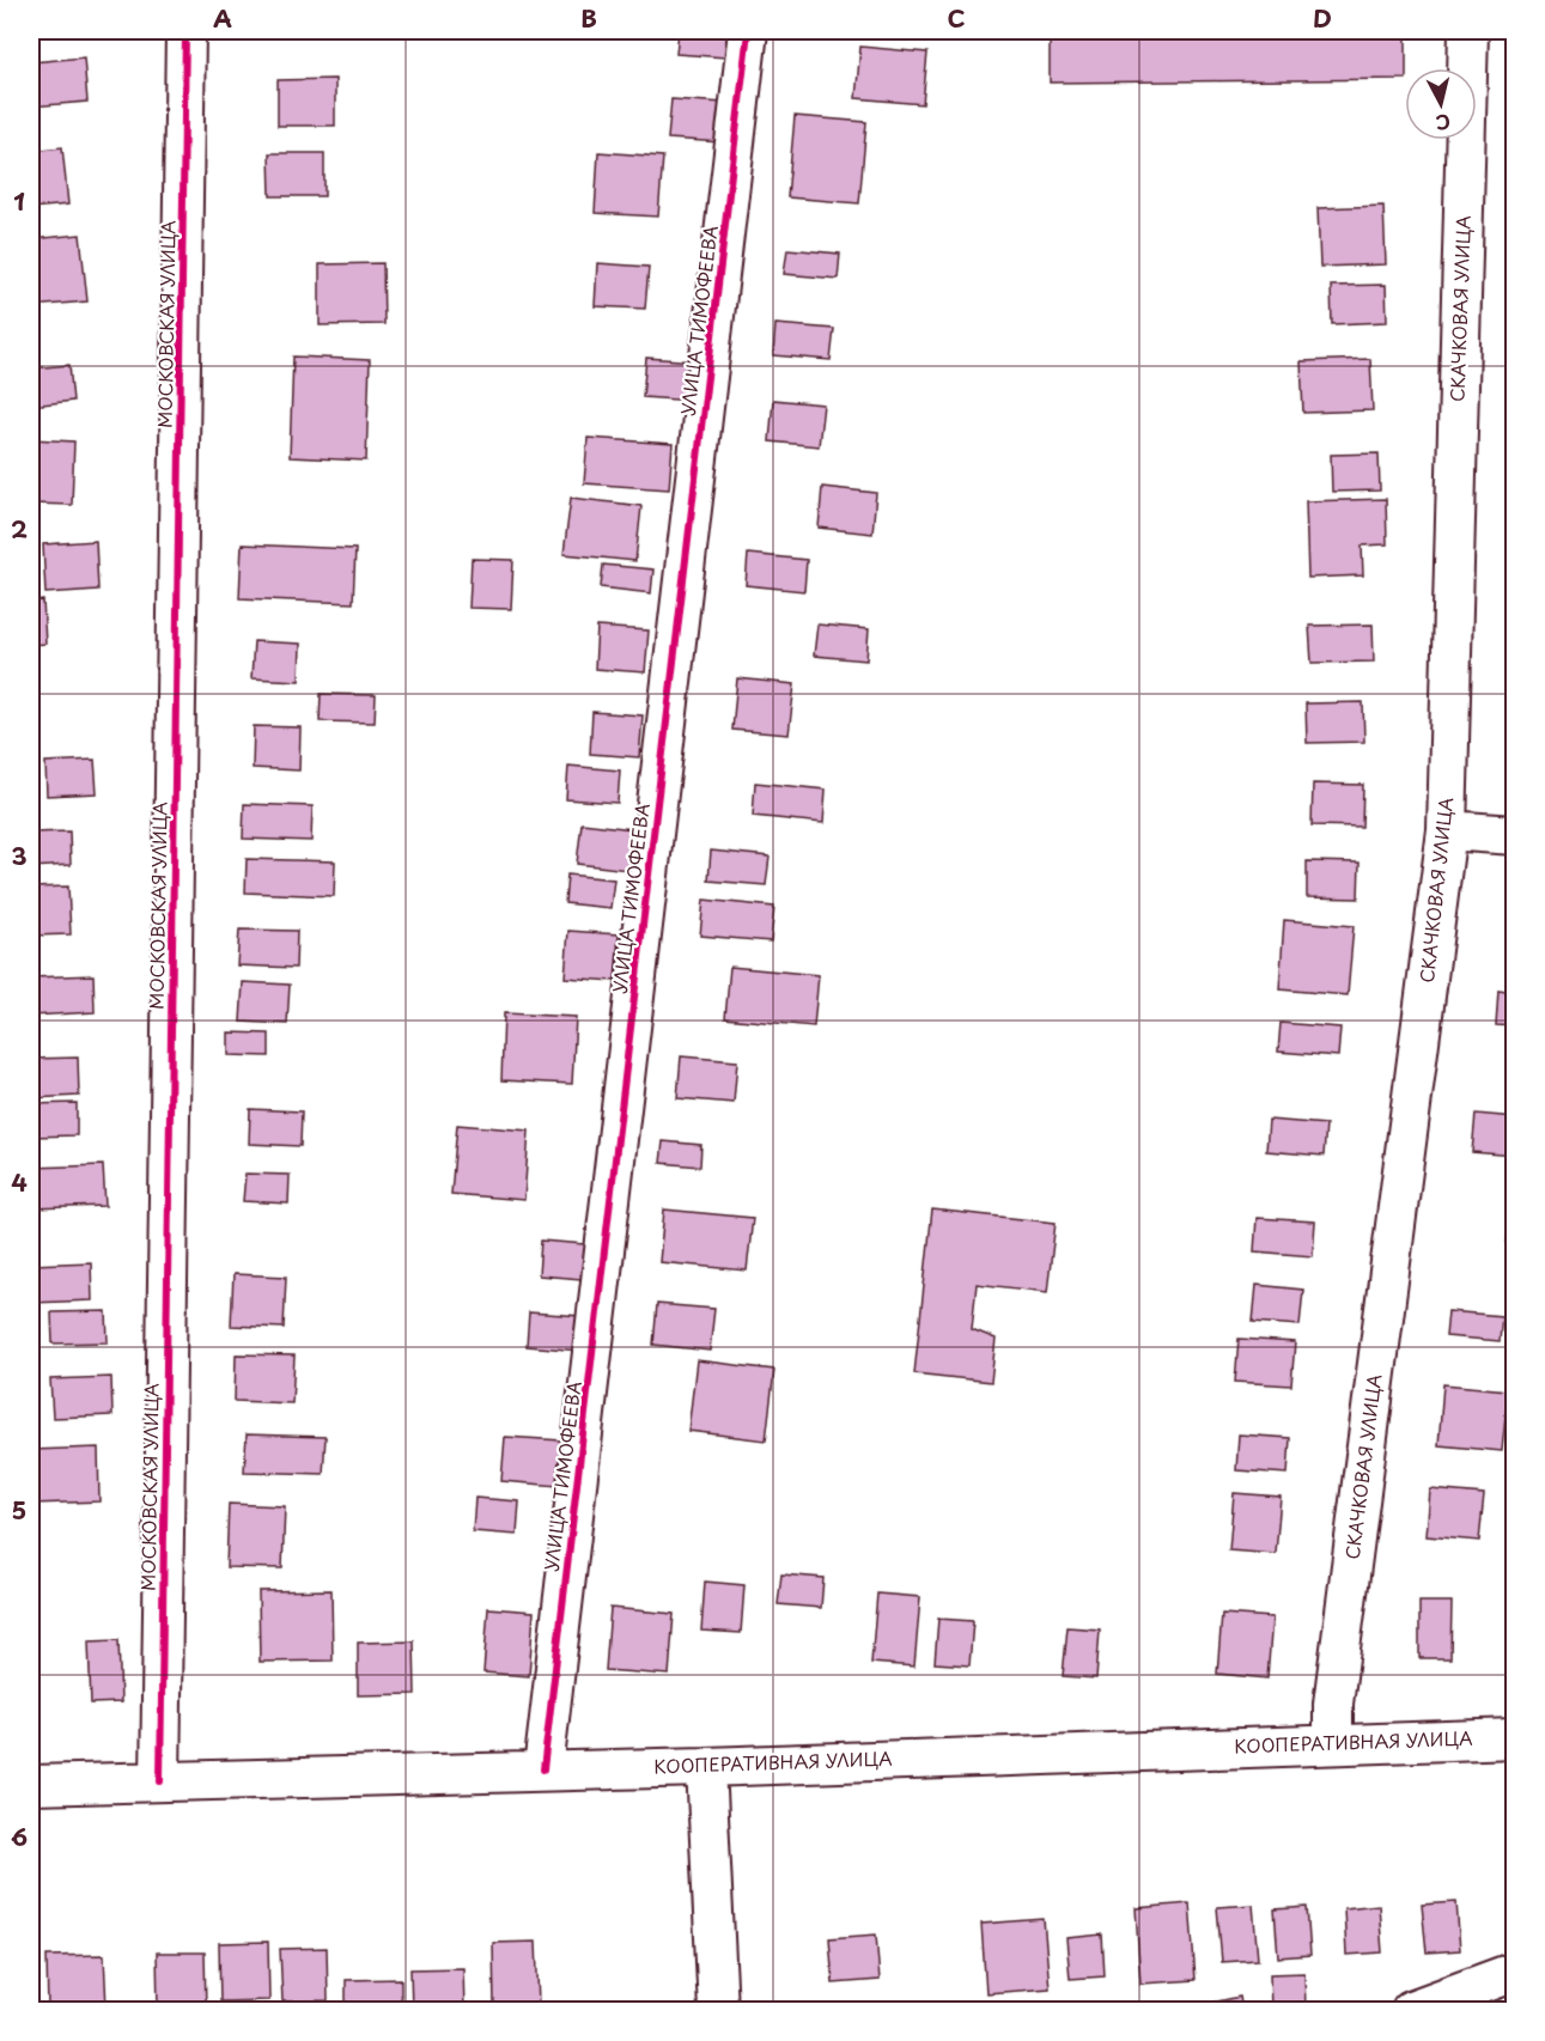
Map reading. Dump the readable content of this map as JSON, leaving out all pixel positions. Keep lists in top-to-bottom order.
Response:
{
  "streets": {
    "street": [
      "СКАЧКОВАЯ УЛИЦА",
      "УЛИЦА ТИМОФЕЕВА",
      "МОСКОВСКАЯ УЛИЦА",
      "КООПЕРАТИВНАЯ УЛИЦА"
    ]
  },
  "crossings": [
    ["СКАЧКОВАЯ УЛИЦА", "КООПЕРАТИВНАЯ УЛИЦА"],
    ["УЛИЦА ТИМОФЕЕВА", "КООПЕРАТИВНАЯ УЛИЦА"],
    ["МОСКОВСКАЯ УЛИЦА", "КООПЕРАТИВНАЯ УЛИЦА"]
  ],
  "north": "bottom",
  "grid": {
    "columns": [
      "A",
      "B",
      "C",
      "D"
    ],
    "rows": [
      "1",
      "2",
      "3",
      "4",
      "5",
      "6"
    ]
  }
}
